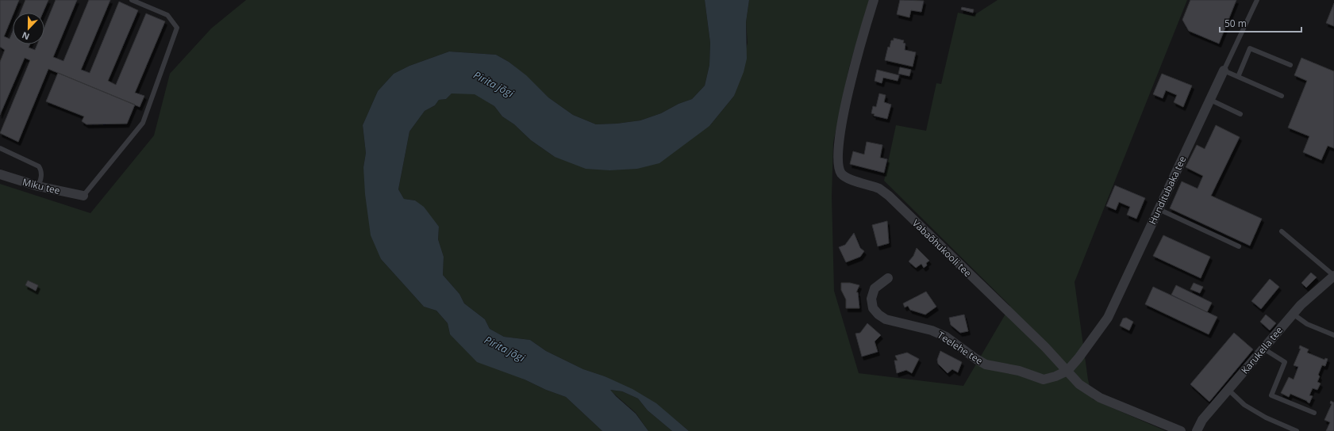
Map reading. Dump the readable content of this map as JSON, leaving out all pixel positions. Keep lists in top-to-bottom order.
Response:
{
  "streets": {
    "street": [
      "Miku tee",
      "Hunditubaka tee",
      "Vabaõhukooli tee",
      "Teelehe tee",
      "Karukella tee"
    ]
  },
  "crossings": [
    ["Hunditubaka tee", "Vabaõhukooli tee"],
    ["Hunditubaka tee", "Teelehe tee"],
    ["Vabaõhukooli tee", "Teelehe tee"]
  ],
  "water": ["Pirita jõgi"],
  "scale_bar": "50 m",
  "north": "bottom"
}
